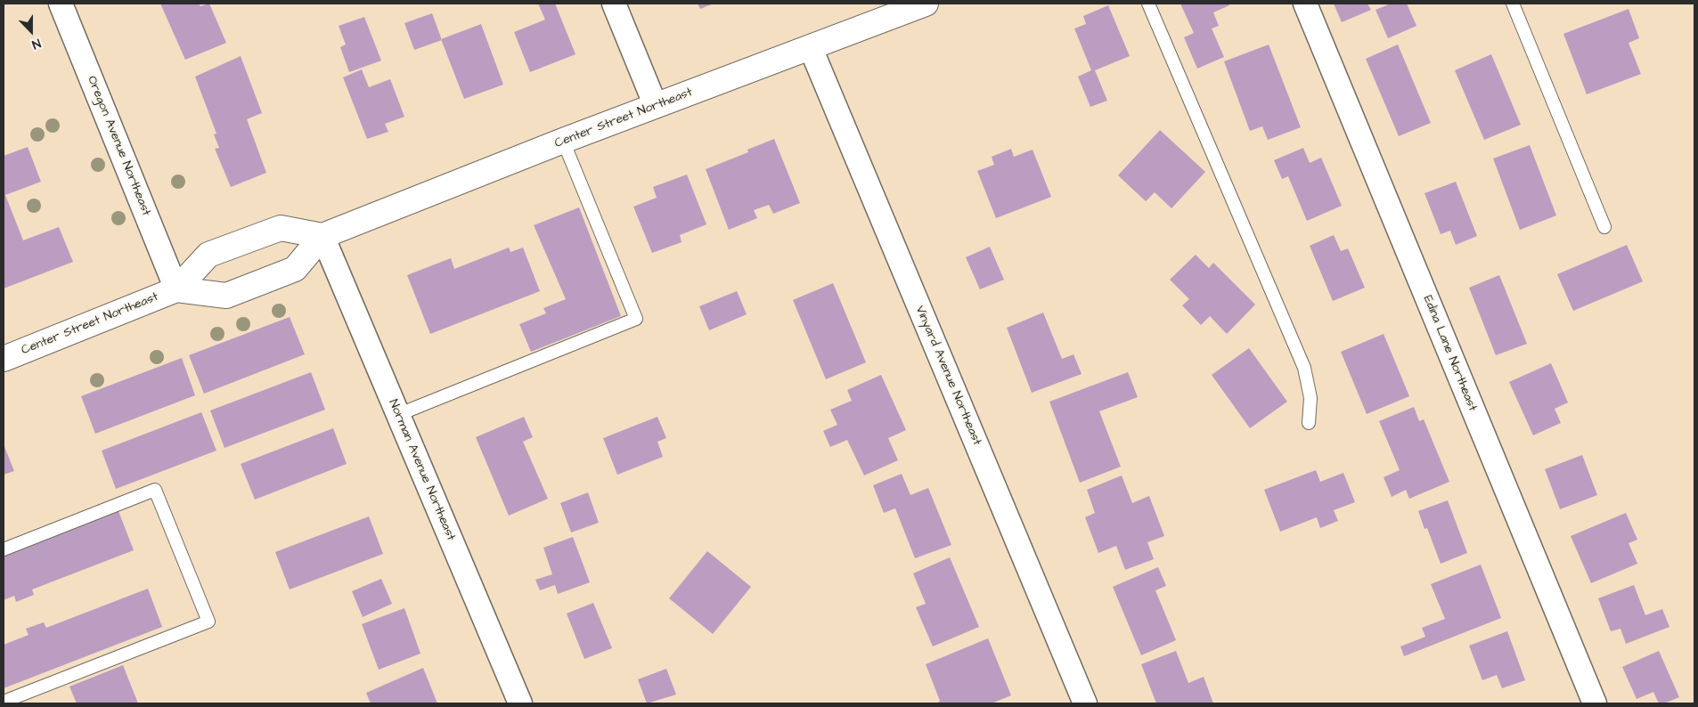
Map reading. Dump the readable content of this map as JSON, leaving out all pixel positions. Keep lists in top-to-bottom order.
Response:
{
  "streets": {
    "main road": ["Center Street Northeast"],
    "street": [
      "Oregon Avenue Northeast",
      "Edina Lane Northeast",
      "Vinyard Avenue Northeast",
      "Norman Avenue Northeast"
    ]
  },
  "crossings": [
    ["Center Street Northeast", "Oregon Avenue Northeast"],
    ["Center Street Northeast", "Vinyard Avenue Northeast"],
    ["Center Street Northeast", "Norman Avenue Northeast"]
  ],
  "north": "bottom"
}
